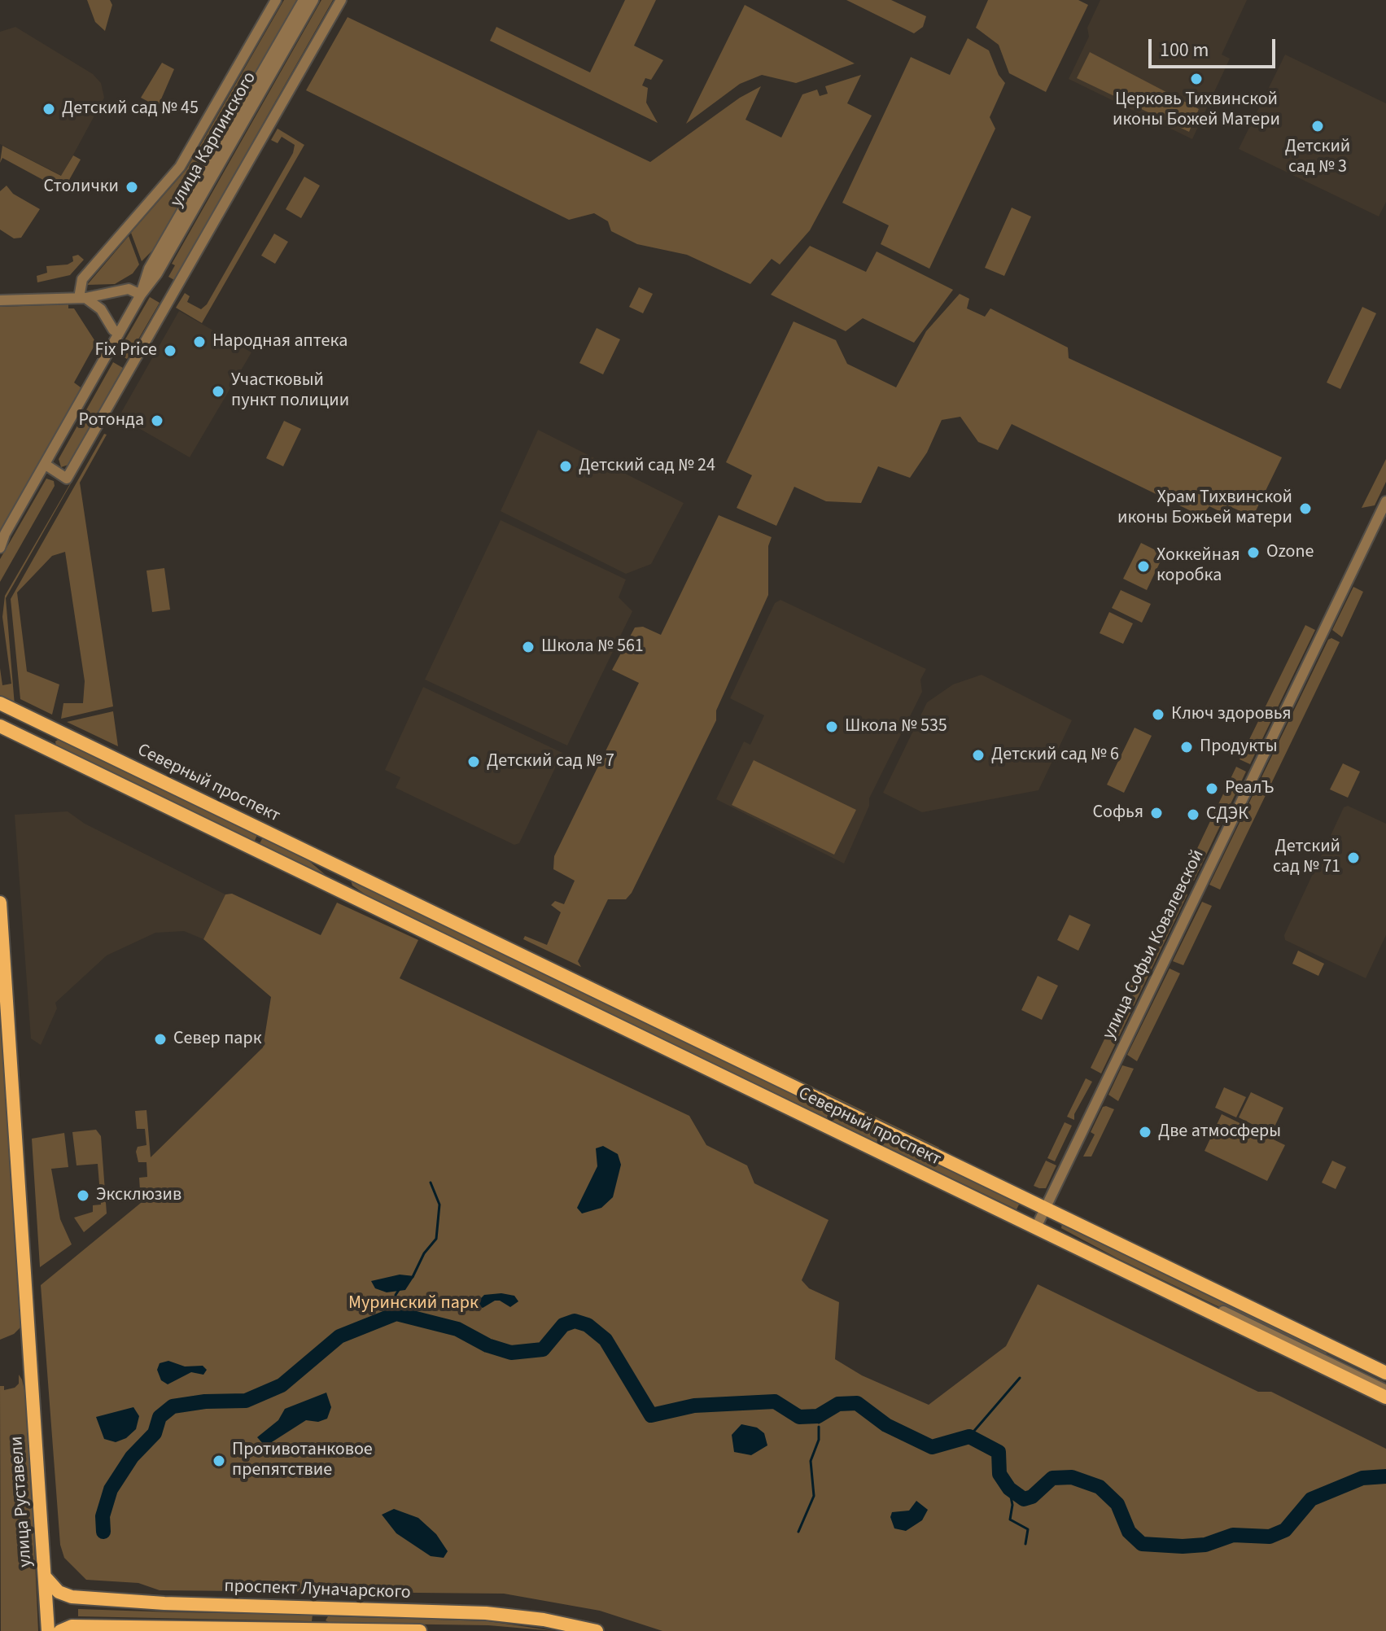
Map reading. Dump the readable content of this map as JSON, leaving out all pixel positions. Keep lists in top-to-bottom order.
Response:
{
  "streets": {
    "main road": ["Северный проспект", "улица Руставели", "проспект Луначарского"],
    "street": ["улица Карпинского", "улица Софьи Ковалевской"]
  },
  "crossings": [
    ["Северный проспект", "улица Софьи Ковалевской"],
    ["улица Руставели", "проспект Луначарского"]
  ],
  "parks": ["Муринский парк"],
  "places": [
    "Церковь Тихвинской иконы Божей Матери",
    "Детский сад № 45",
    "Детский сад № 3",
    "Столички",
    "Народная аптека",
    "Fix Price",
    "Участковый пункт полиции",
    "Ротонда",
    "Детский сад № 24",
    "Храм Тихвинской иконы Божьей матери",
    "Ozone",
    "Хоккейная коробка",
    "Школа № 561",
    "Ключ здоровья",
    "Школа № 535",
    "Продукты",
    "Детский сад № 6",
    "Детский сад № 7",
    "РеалЪ",
    "Софья",
    "СДЭК",
    "Детский сад № 71",
    "Север парк",
    "Две атмосферы",
    "Эксклюзив",
    "Противотанковое препятствие"
  ],
  "scale_bar": "100 m"
}
